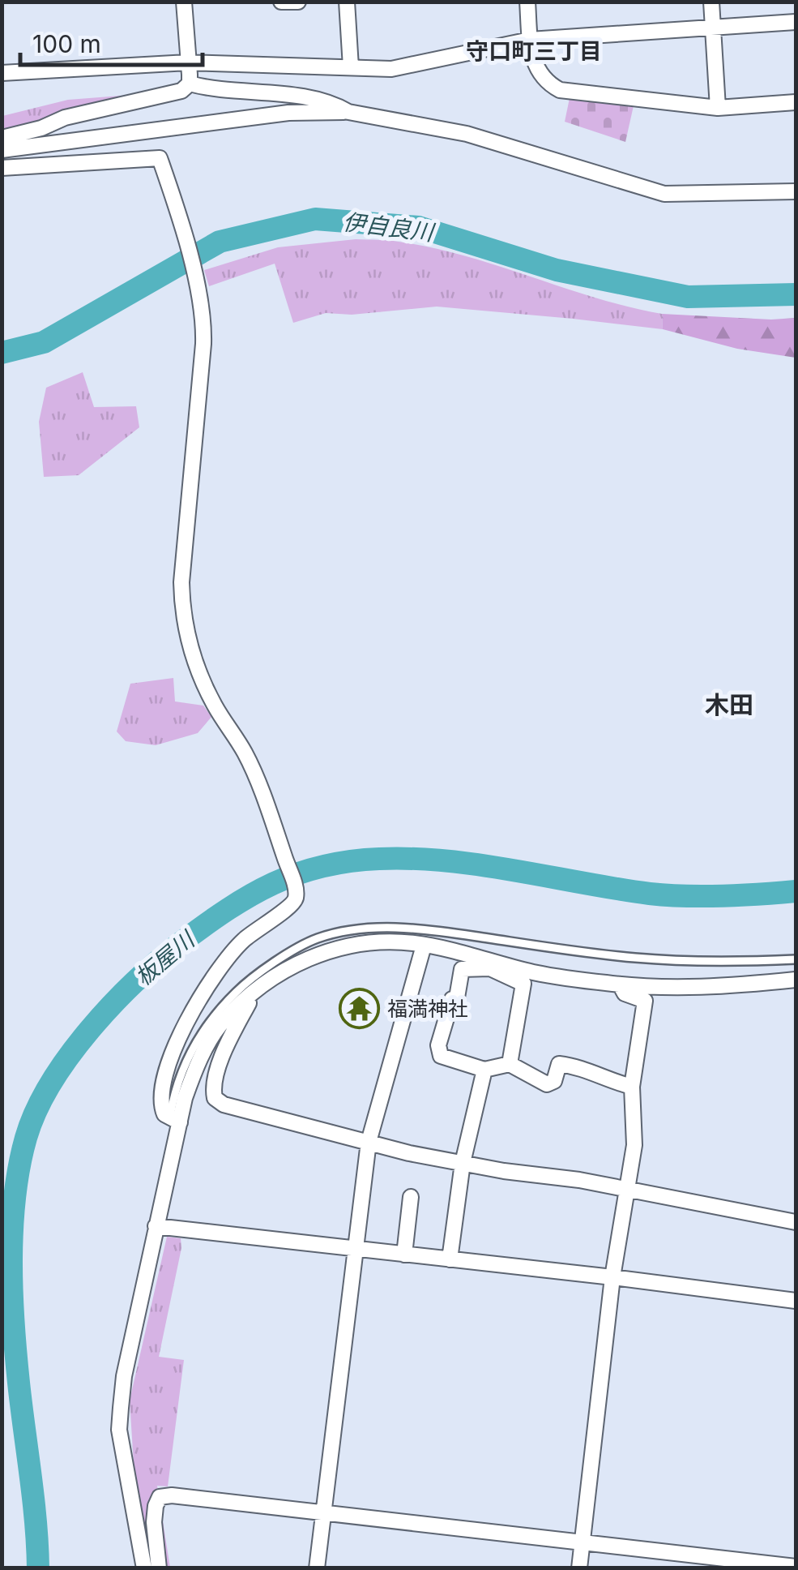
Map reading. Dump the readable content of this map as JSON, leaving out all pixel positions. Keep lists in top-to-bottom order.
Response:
{
  "districts": ["守口町三丁目", "木田"],
  "water": ["伊自良川", "板屋川"],
  "places": {
    "temple": ["福満神社"]
  },
  "scale_bar": "100 m"
}
